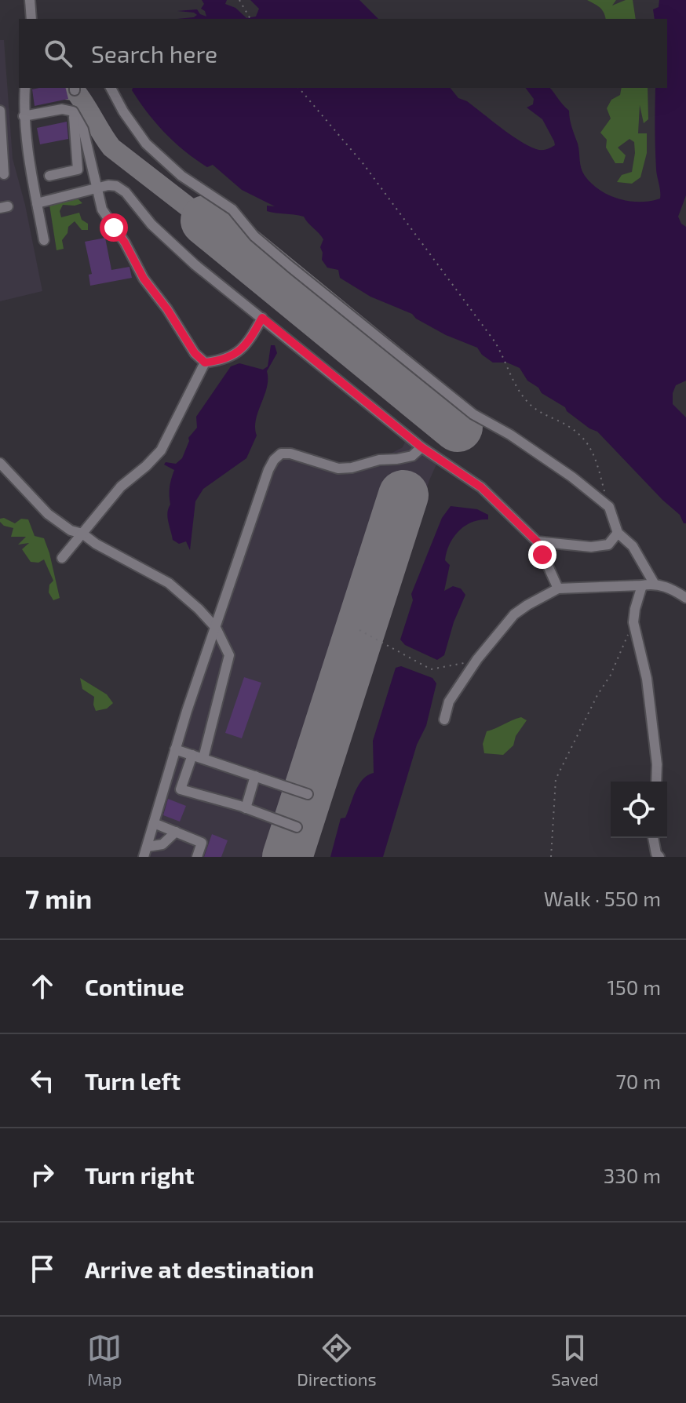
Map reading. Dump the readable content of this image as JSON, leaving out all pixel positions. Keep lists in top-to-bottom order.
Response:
{
  "page": {
    "search": "Search here",
    "heading": ["7 min", "Walk · 550 m"],
    "list": [
      ["Continue", "150 m"],
      ["Turn left", "70 m"],
      ["Turn right", "330 m"],
      "Arrive at destination"
    ],
    "nav": ["Map", "Directions", "Saved"]
  }
}
